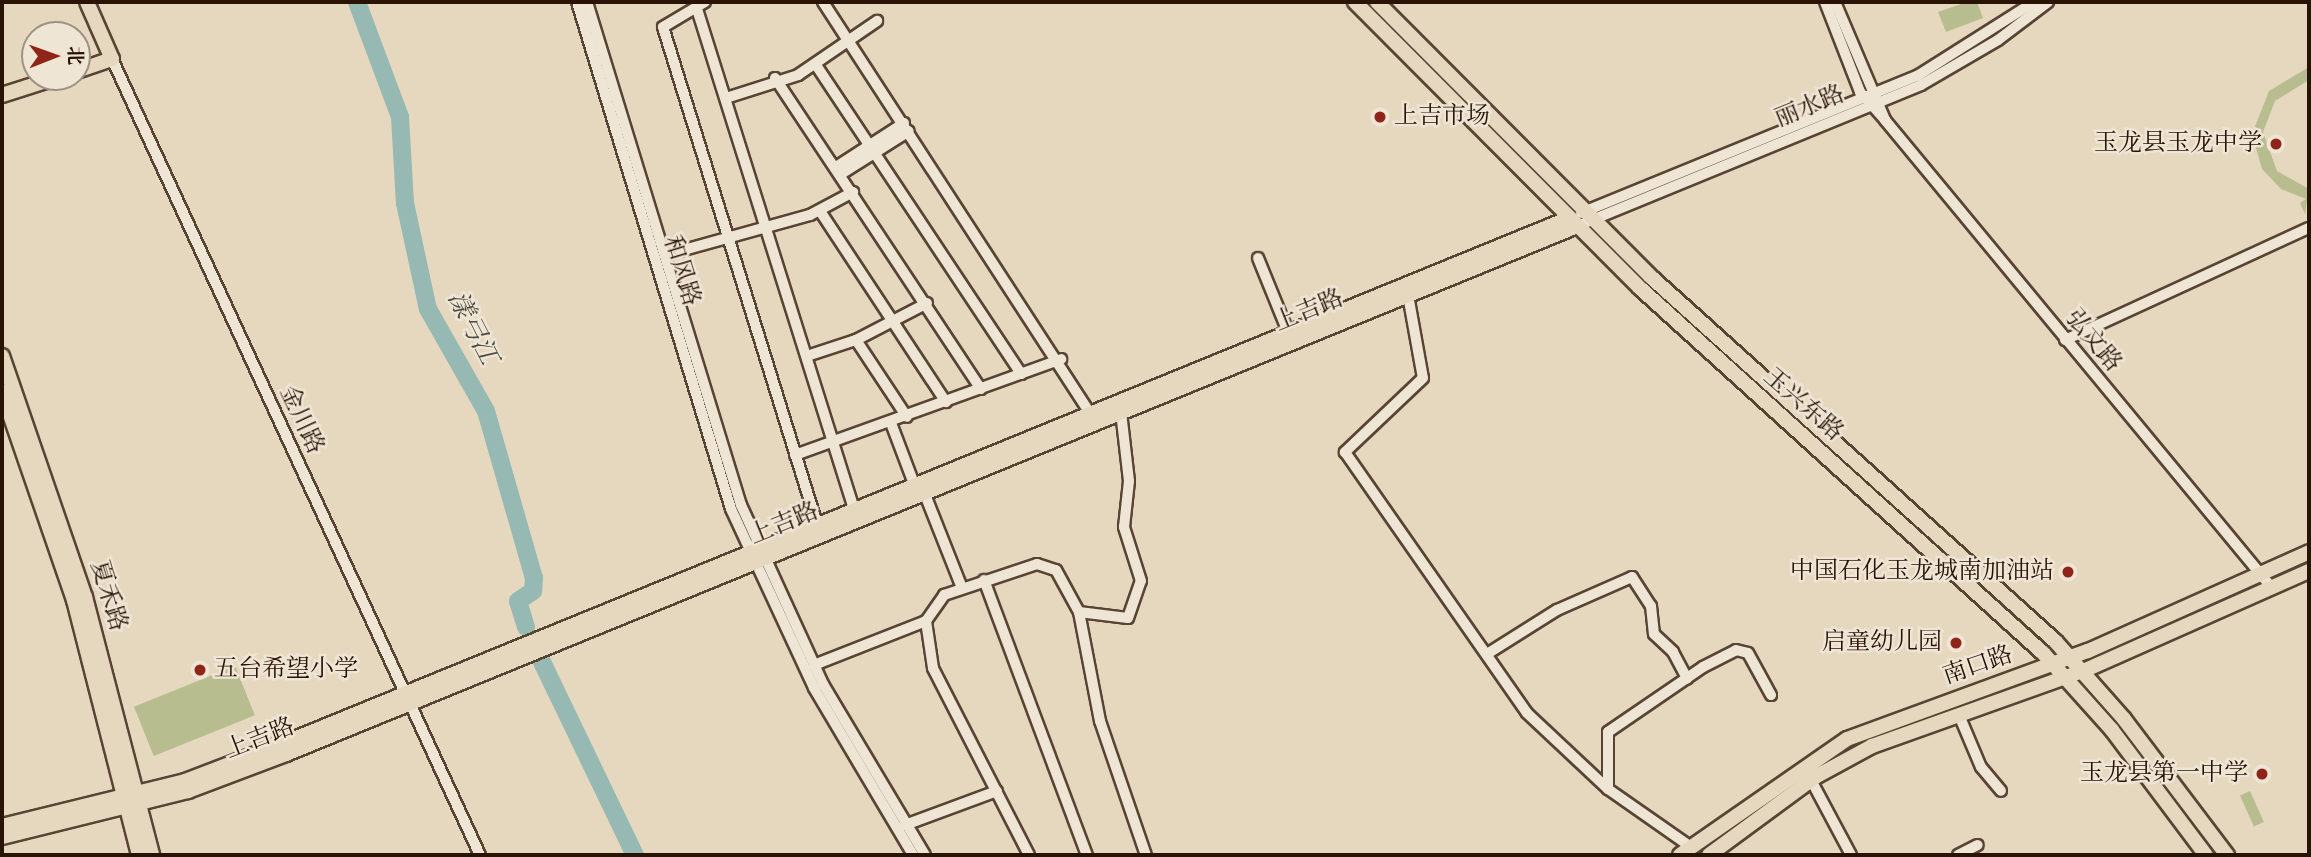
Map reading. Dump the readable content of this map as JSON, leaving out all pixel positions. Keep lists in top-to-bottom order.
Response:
{
  "streets": {
    "main road": [
      "上吉路",
      "玉兴东路",
      "金川路",
      "夏禾路",
      "南口路"
    ],
    "street": ["丽水路", "和风路", "弘文路"]
  },
  "crossings": [
    ["丽水路", "上吉路"],
    ["丽水路", "弘文路"],
    ["丽水路", "玉兴东路"],
    ["和风路", "上吉路"],
    ["上吉路", "玉兴东路"],
    ["上吉路", "金川路"],
    ["上吉路", "夏禾路"],
    ["弘文路", "南口路"],
    ["玉兴东路", "南口路"]
  ],
  "water": ["漾弓江"],
  "places": [
    "上吉市场",
    "玉龙县玉龙中学",
    "中国石化玉龙城南加油站",
    "启童幼儿园",
    "五台希望小学",
    "玉龙县第一中学"
  ],
  "north": "right"
}
